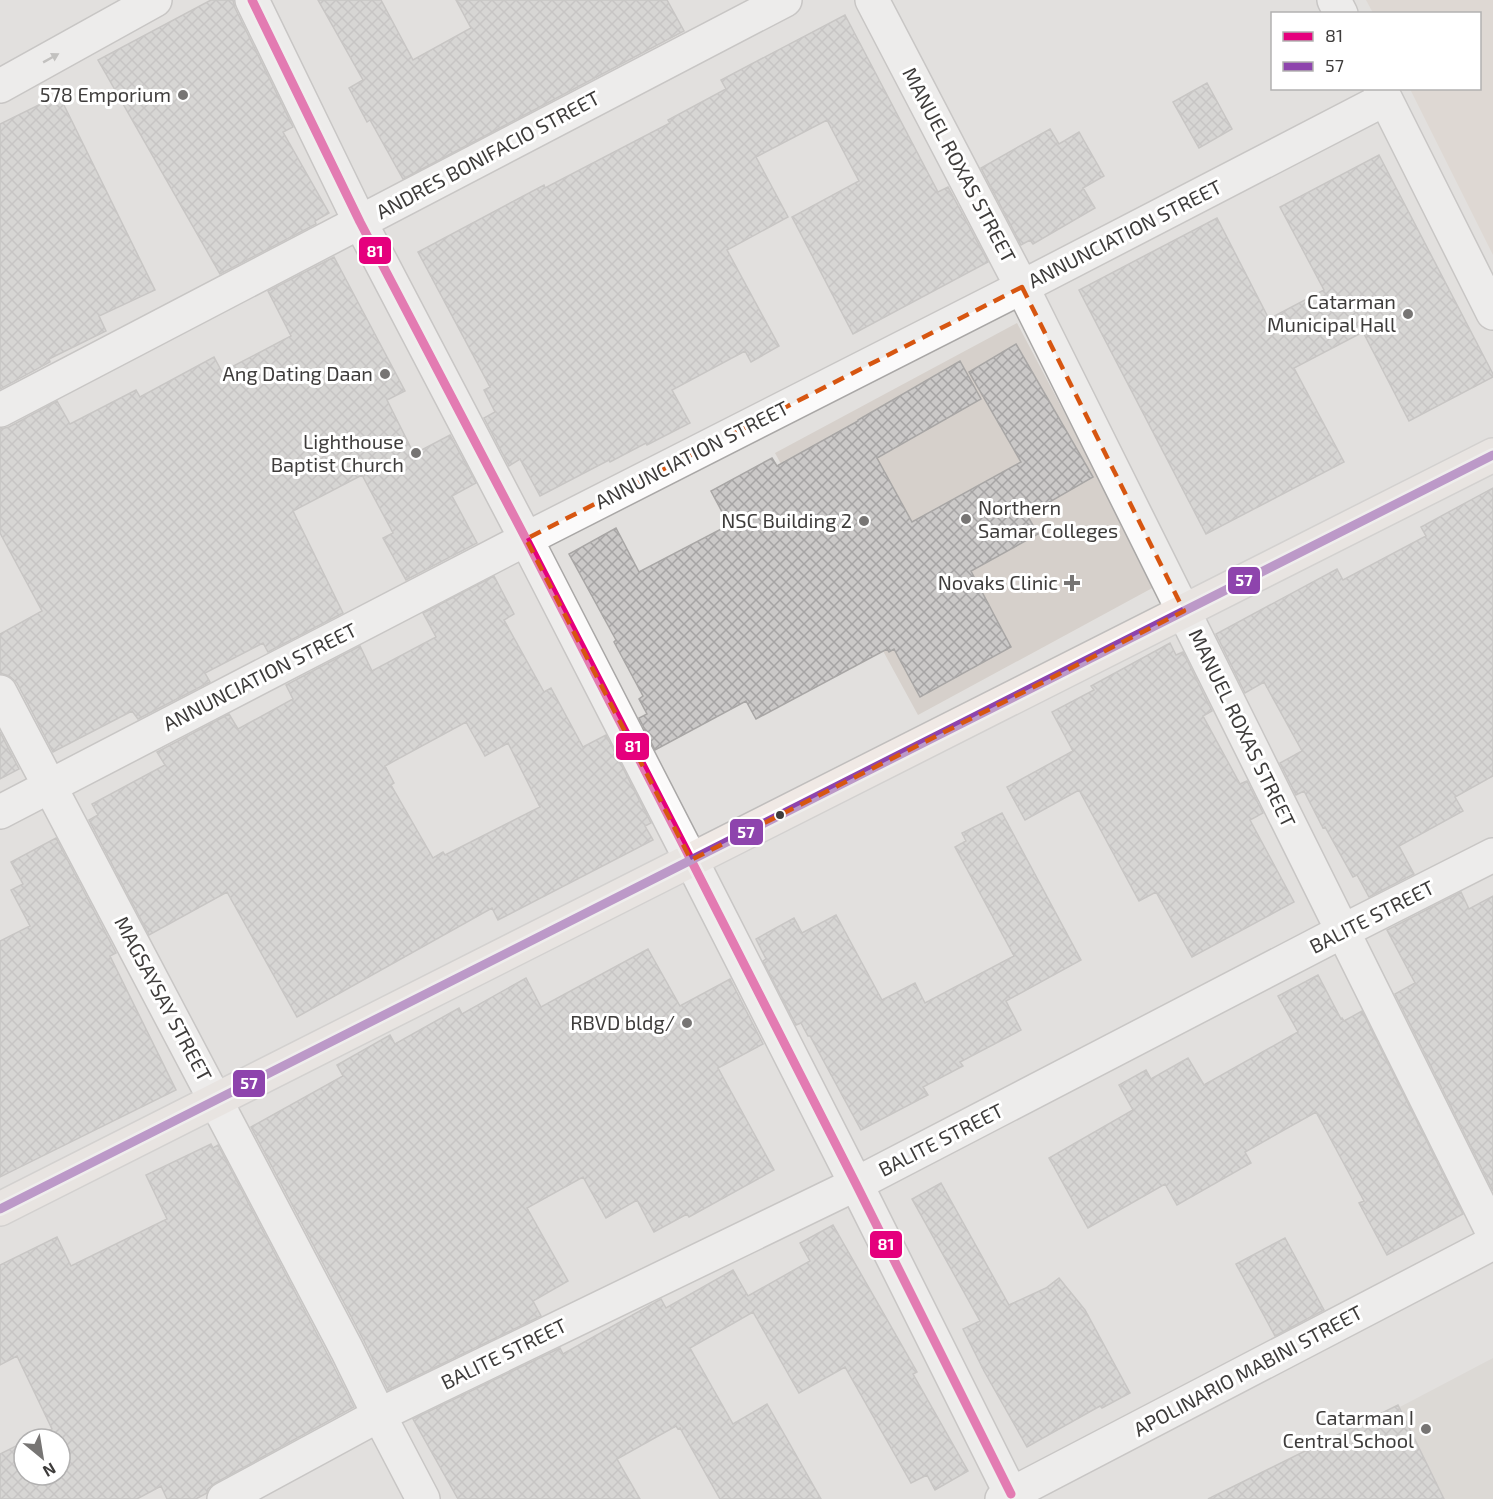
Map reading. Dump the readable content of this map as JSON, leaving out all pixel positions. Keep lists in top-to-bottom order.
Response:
{
  "streets": {
    "street": [
      "ANDRES BONIFACIO STREET",
      "MANUEL ROXAS STREET",
      "ANNUNCIATION STREET",
      "BALITE STREET",
      "MAGSAYSAY STREET",
      "APOLINARIO MABINI STREET"
    ]
  },
  "crossings": [
    ["MANUEL ROXAS STREET", "ANNUNCIATION STREET"],
    ["MANUEL ROXAS STREET", "BALITE STREET"],
    ["ANNUNCIATION STREET", "MAGSAYSAY STREET"],
    ["BALITE STREET", "MAGSAYSAY STREET"]
  ],
  "places": {
    "other": [
      "578 Emporium",
      "Catarman Municipal Hall",
      "Ang Dating Daan",
      "Lighthouse Baptist Church",
      "Northern Samar Colleges",
      "NSC Building 2",
      "RBVD bldg/",
      "Catarman I Central School"
    ],
    "health": ["Novaks Clinic"]
  },
  "lines": ["transit line 81", "transit line 57"],
  "legend": ["81", "57"],
  "north": "bottom right"
}
